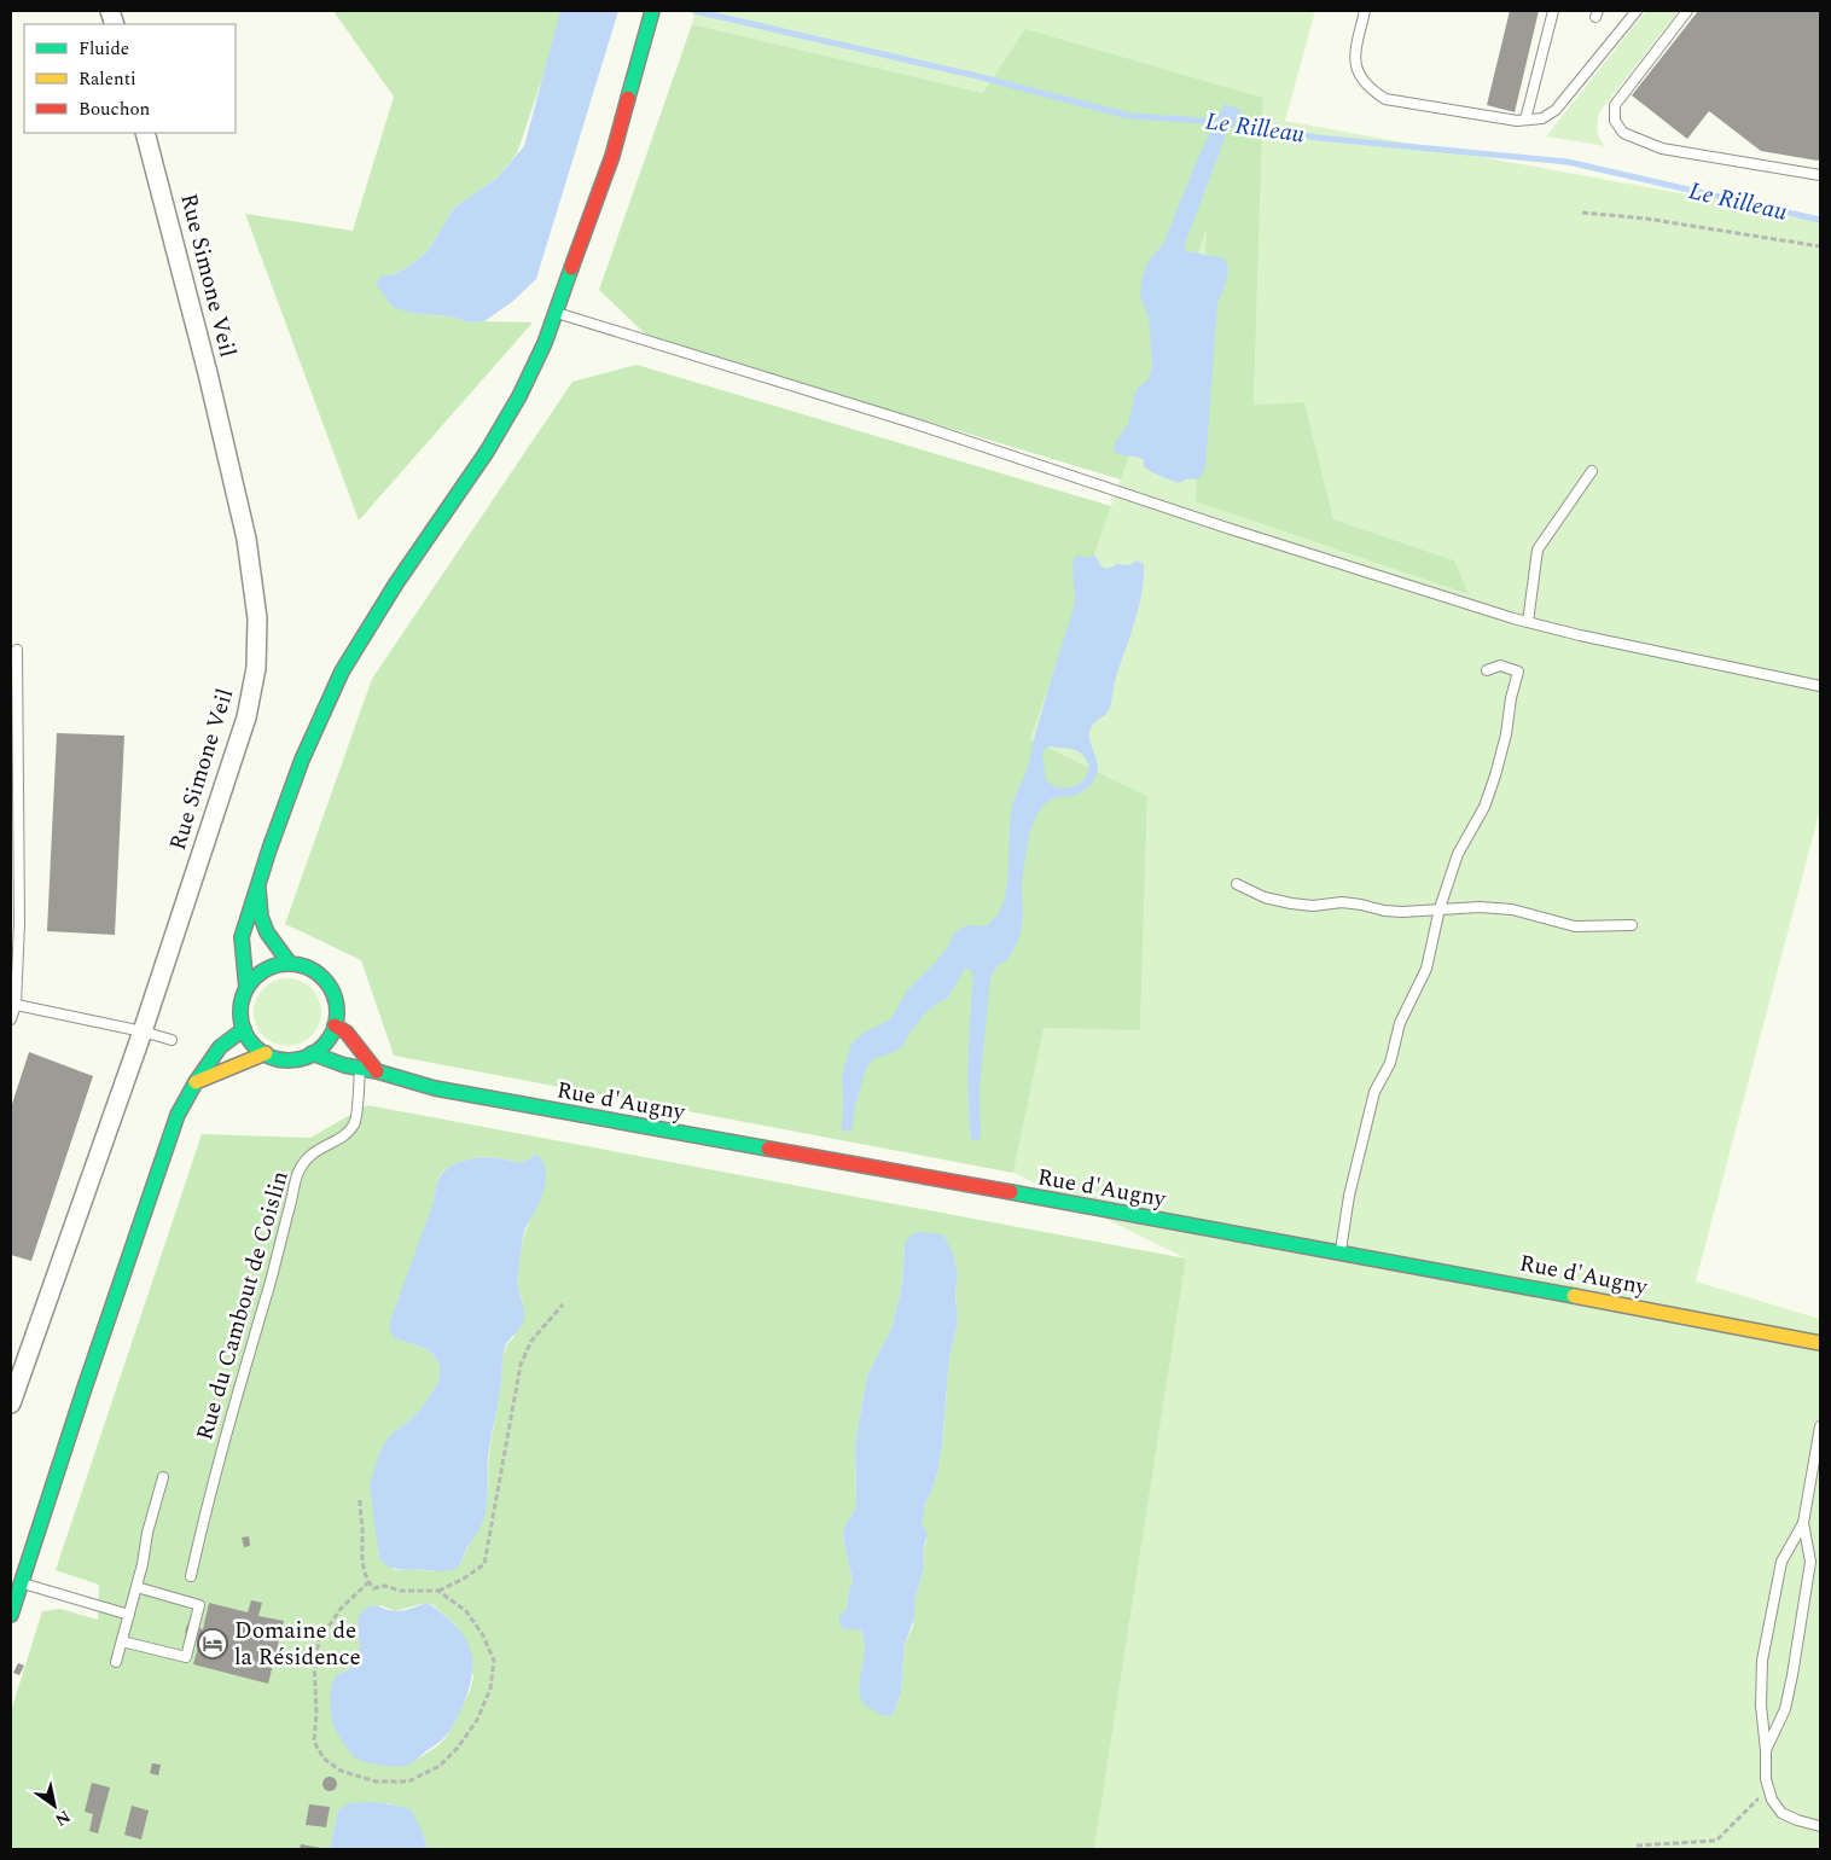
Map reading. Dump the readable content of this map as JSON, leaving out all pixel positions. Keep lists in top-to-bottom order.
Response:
{
  "streets": {
    "main road": ["Rue d'Augny"],
    "street": ["Rue Simone Veil"],
    "lane": ["Rue du Cambout de Coislin"]
  },
  "crossings": [
    ["Rue d'Augny", "Rue du Cambout de Coislin"]
  ],
  "water": ["Le Rilleau"],
  "places": {
    "hotel": ["Domaine de la Résidence"]
  },
  "legend": ["Fluide", "Ralenti", "Bouchon"],
  "north": "bottom right"
}
